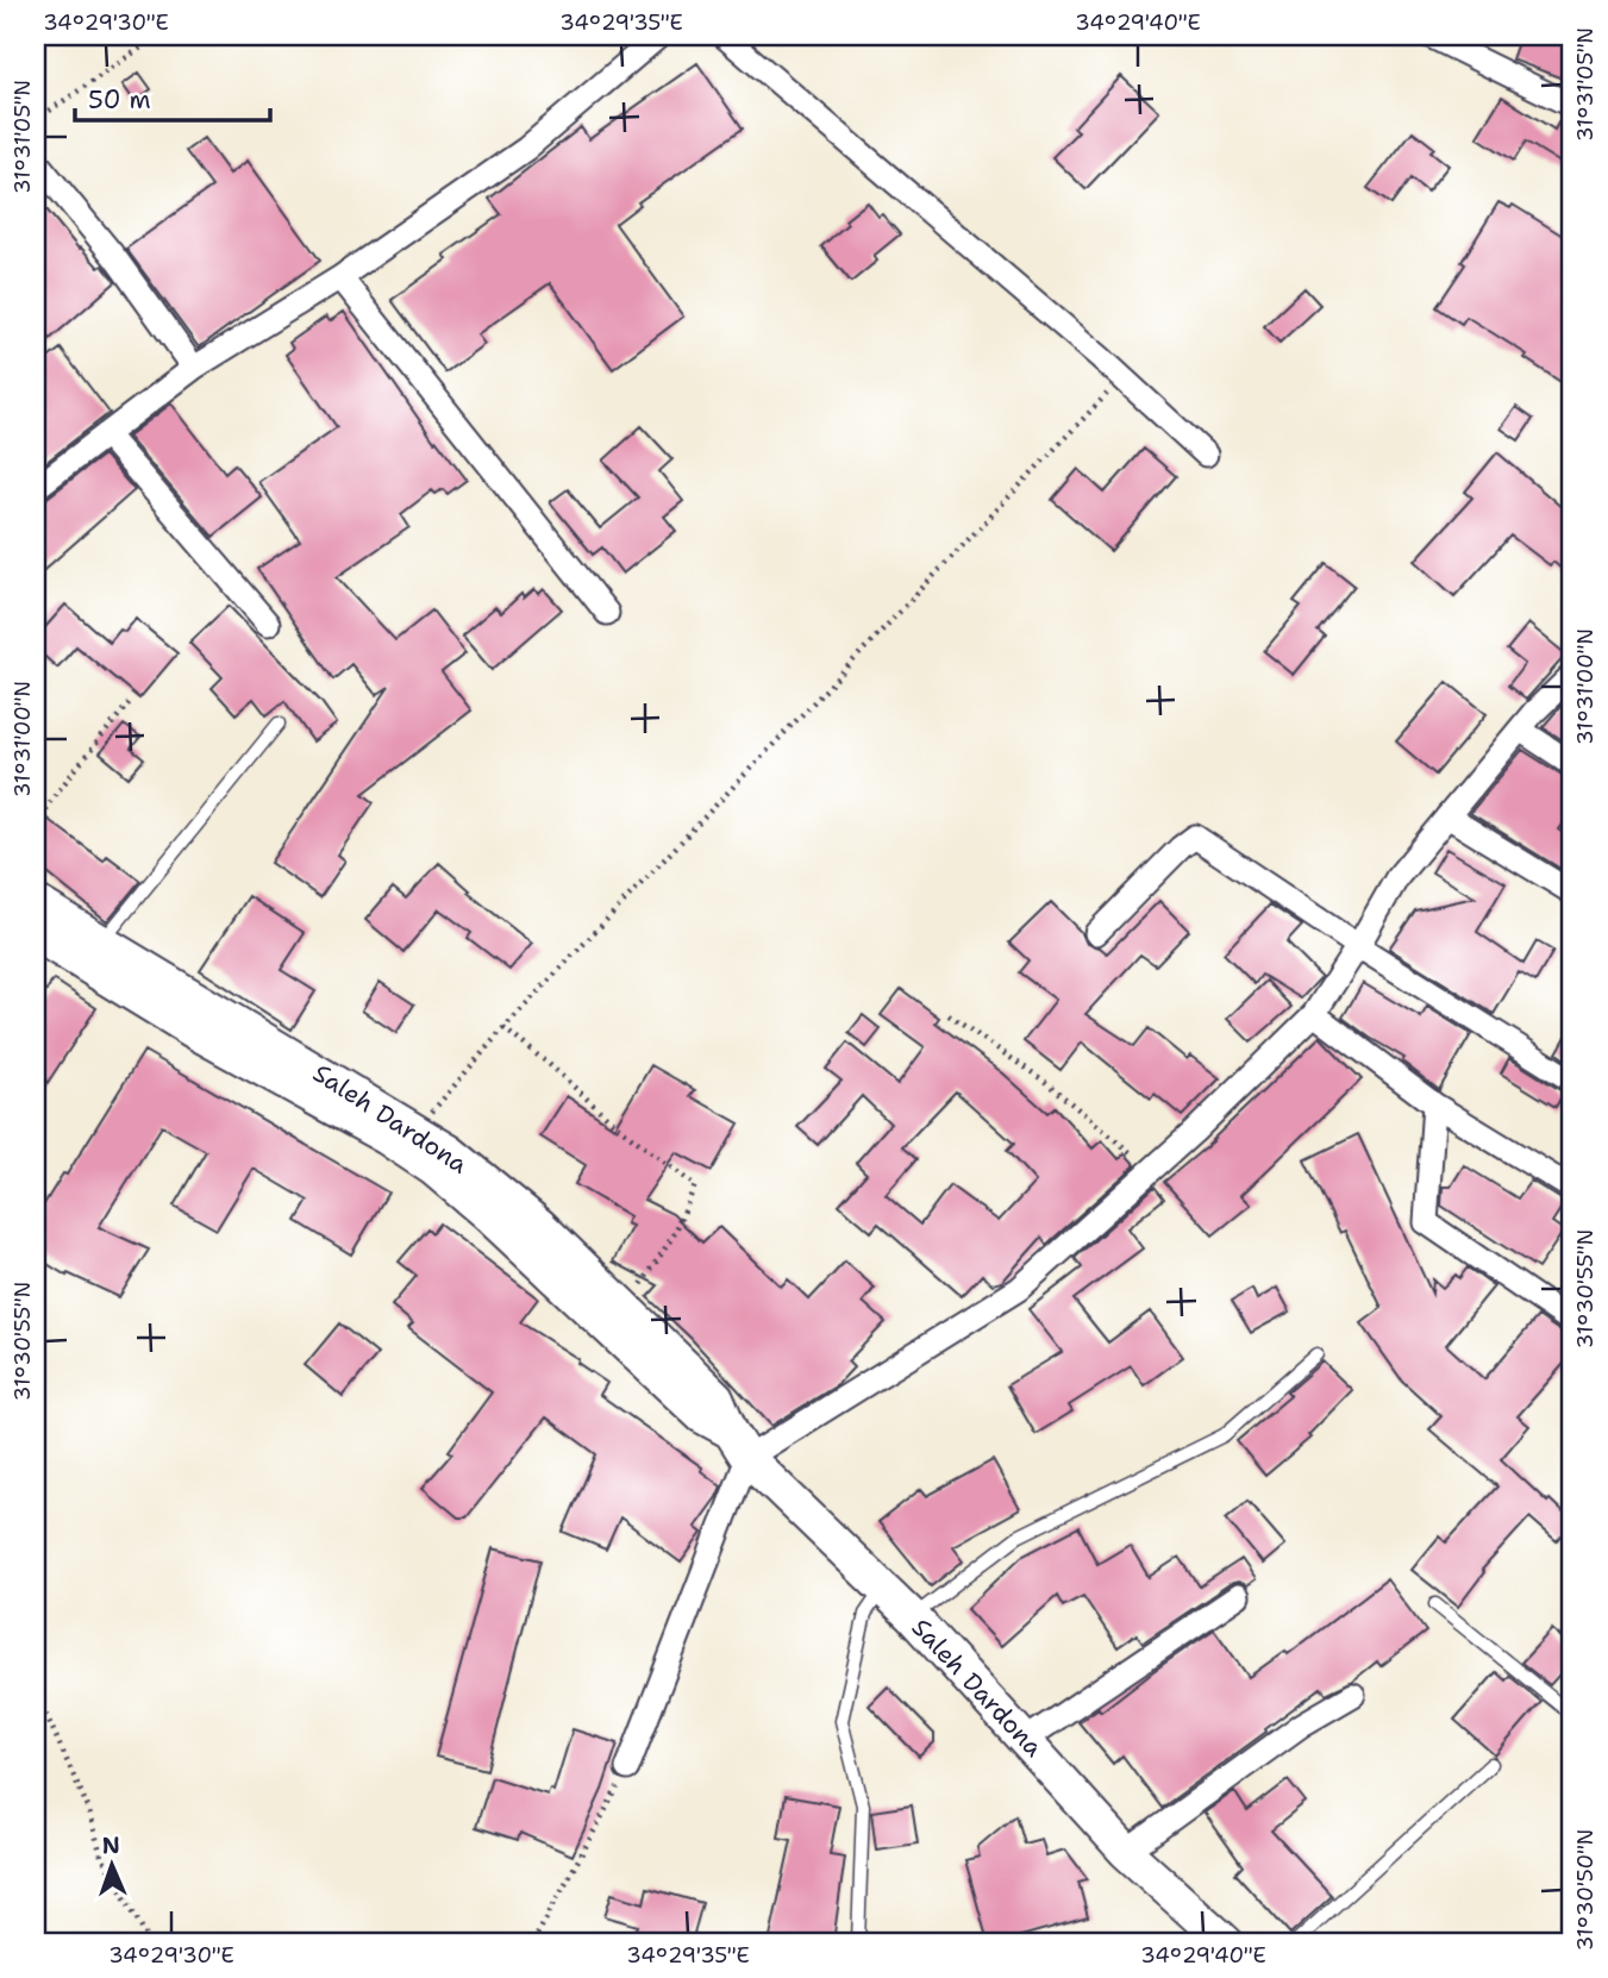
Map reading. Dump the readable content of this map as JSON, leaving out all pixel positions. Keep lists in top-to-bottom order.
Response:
{
  "streets": {
    "street": ["Saleh Dardona"]
  },
  "scale_bar": "50 m",
  "north": "top",
  "coordinates": [
    "34°29'30\"E",
    "34°29'35\"E",
    "34°29'40\"E",
    "31°31'05\"N",
    "31°31'00\"N",
    "31°30'55\"N",
    "31°30'50\"N"
  ]
}
